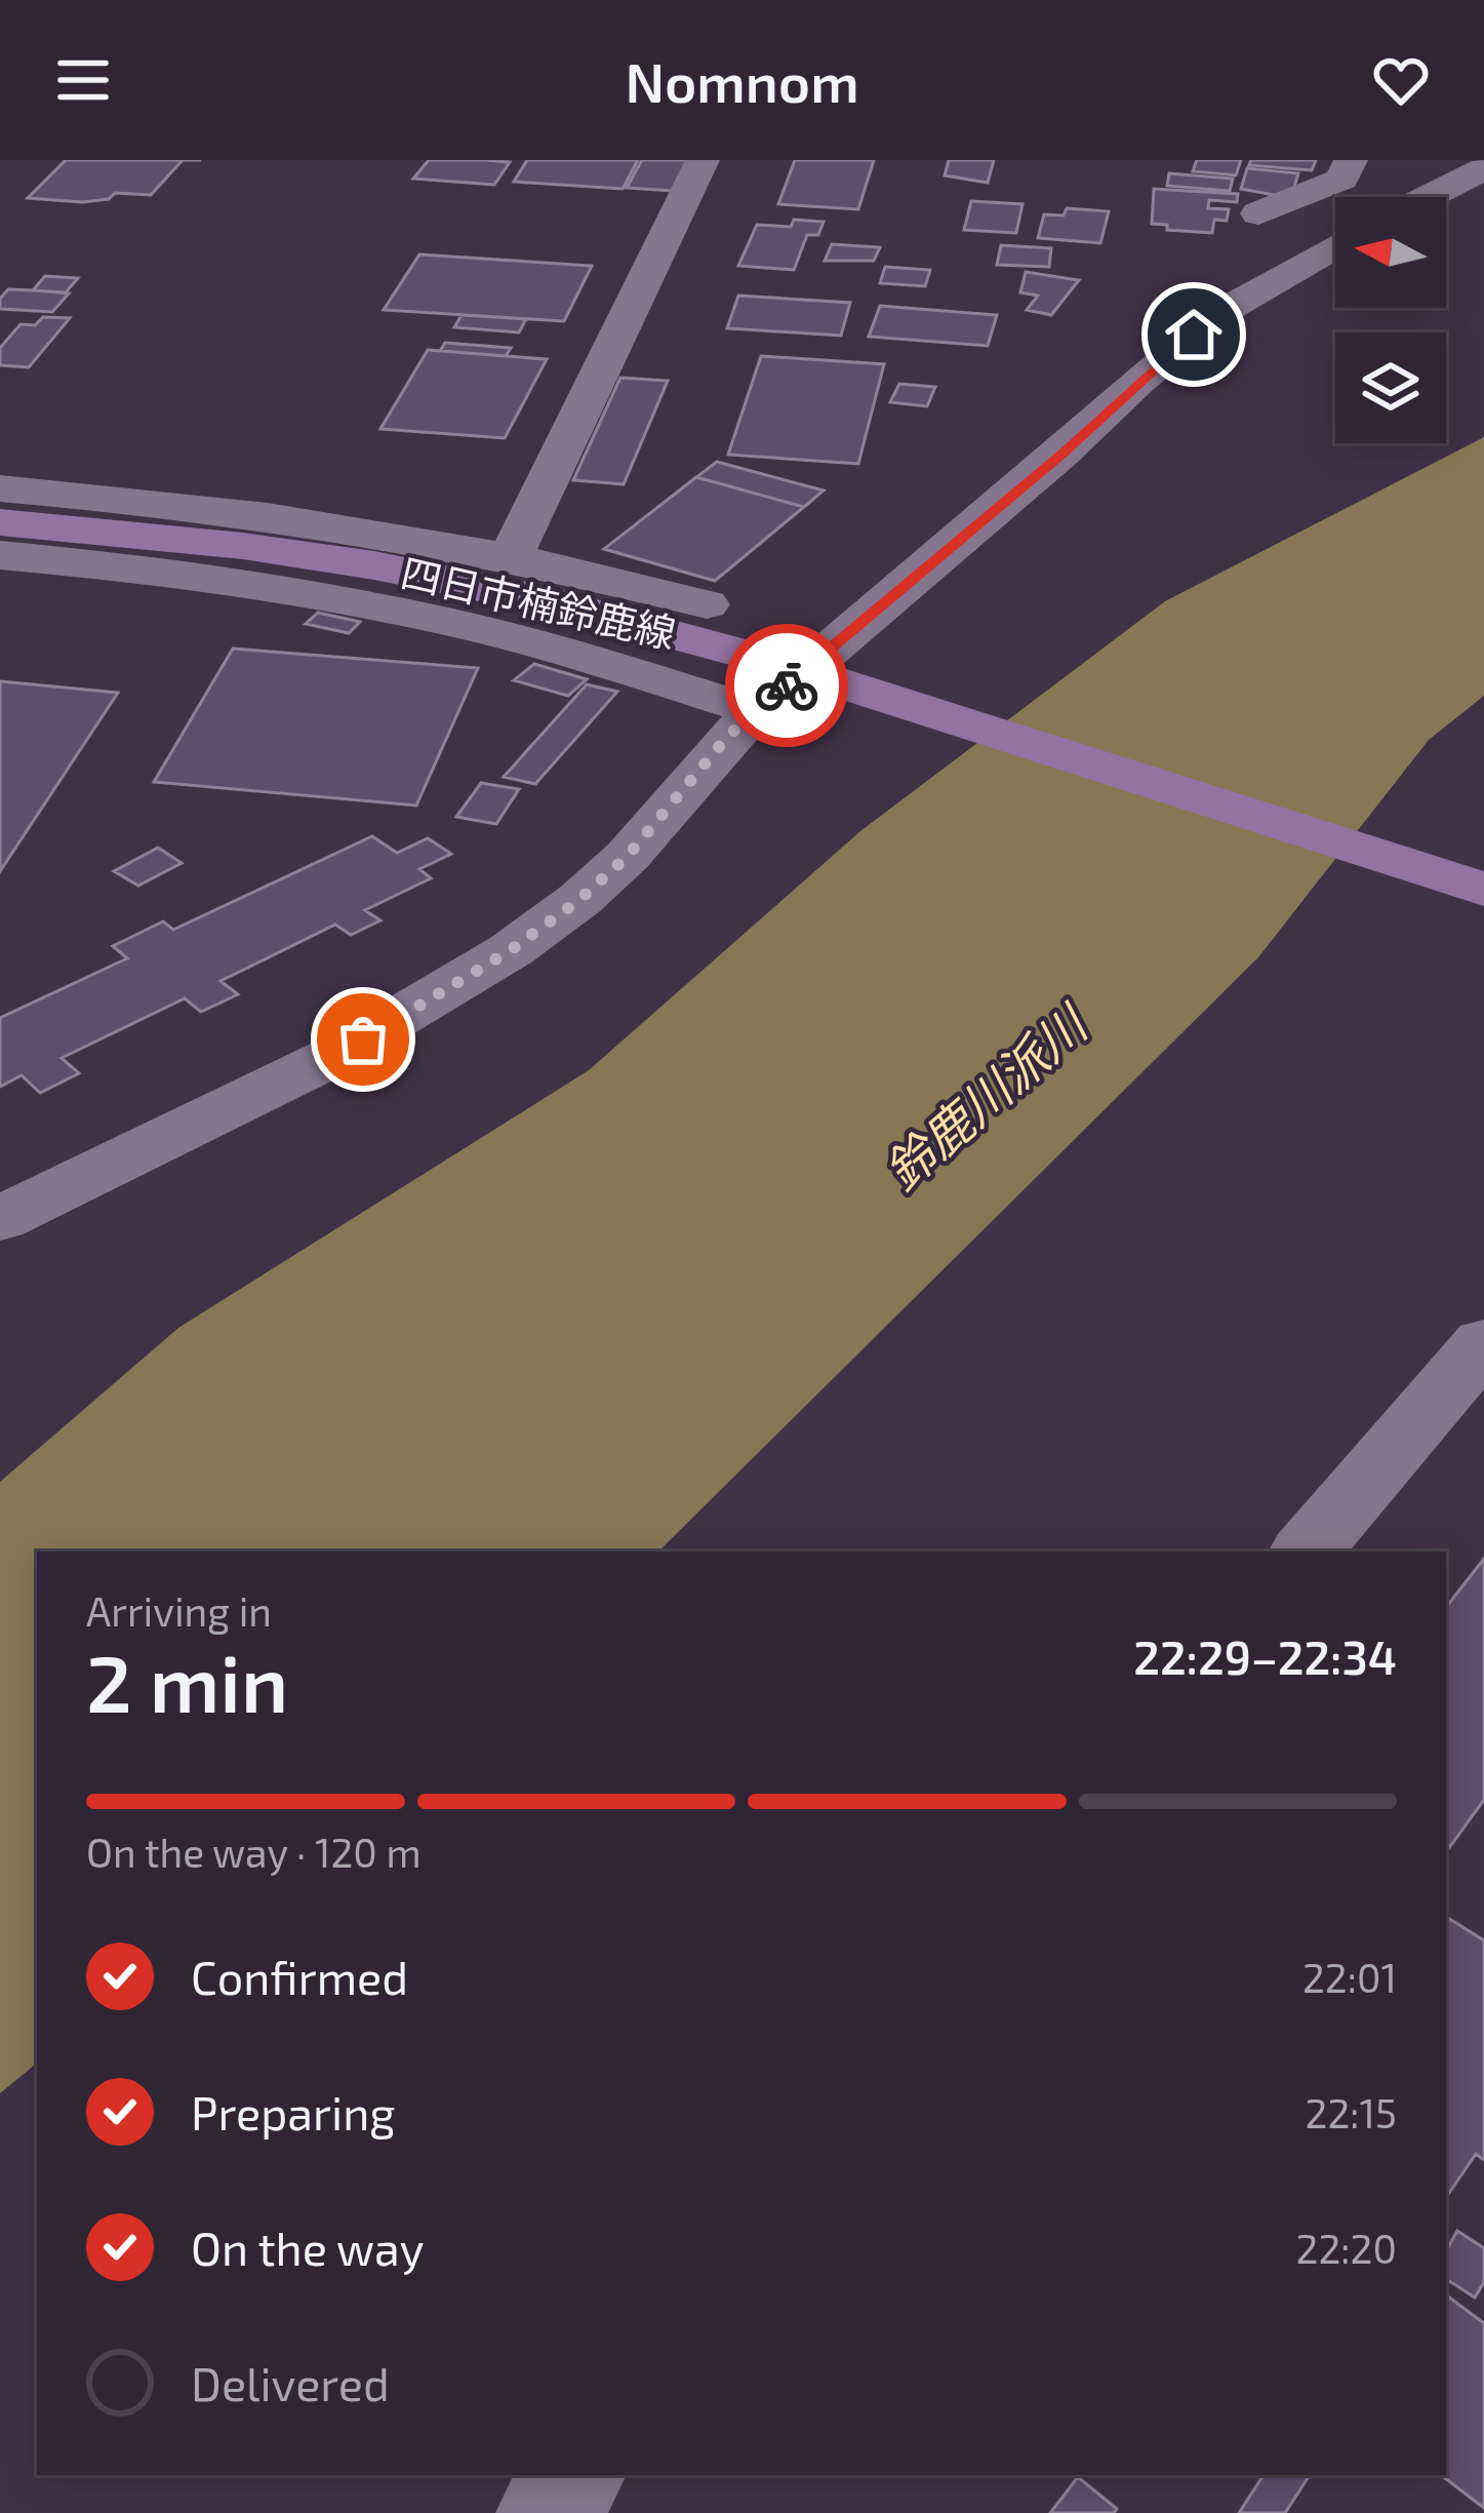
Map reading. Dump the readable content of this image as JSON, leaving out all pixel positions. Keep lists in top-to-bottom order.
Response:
{
  "streets": {
    "main road": ["四日市楠鈴鹿線"]
  },
  "water": ["鈴鹿川派川"],
  "north": "left",
  "page": {
    "header": "Nomnom",
    "heading": ["2 min", "Arriving in", "22:29–22:34"],
    "bar": "On the way · 120 m",
    "list": [
      ["Confirmed", "22:01"],
      ["Preparing", "22:15"],
      ["On the way", "22:20"],
      "Delivered"
    ]
  }
}
